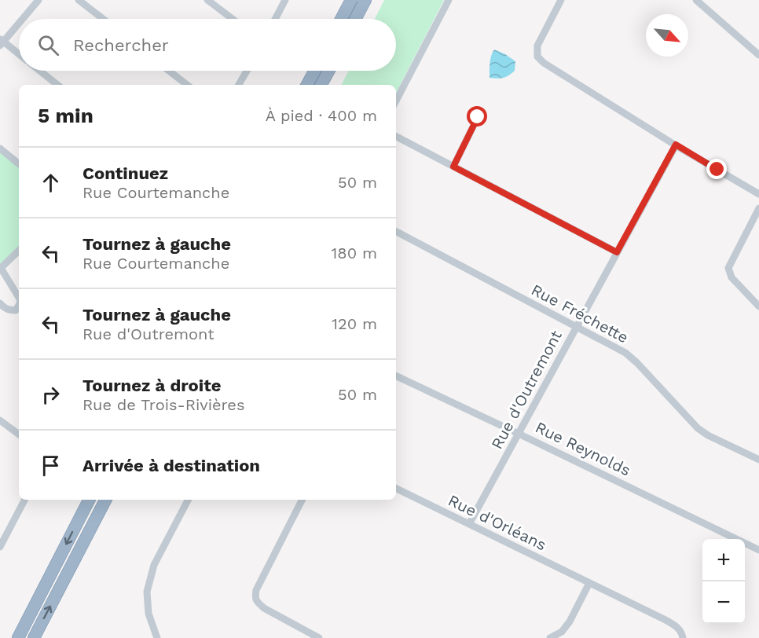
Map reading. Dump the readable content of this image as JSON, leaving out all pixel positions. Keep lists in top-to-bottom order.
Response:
{
  "streets": {
    "street": [
      "Rue Fréchette",
      "Rue d'Outremont",
      "Rue Reynolds",
      "Rue d'Orléans"
    ]
  },
  "crossings": [
    ["Rue Fréchette", "Rue d'Outremont"],
    ["Rue d'Outremont", "Rue Reynolds"],
    ["Rue d'Outremont", "Rue d'Orléans"]
  ],
  "north": "bottom right",
  "page": {
    "search": "Rechercher",
    "heading": ["5 min", "À pied · 400 m"],
    "list": [
      ["Continuez", "Rue Courtemanche", "50 m"],
      ["Tournez à gauche", "Rue Courtemanche", "180 m"],
      ["Tournez à gauche", "Rue d'Outremont", "120 m"],
      ["Tournez à droite", "Rue de Trois-Rivières", "50 m"],
      "Arrivée à destination"
    ],
    "map_buttons": ["+", "−"]
  }
}
